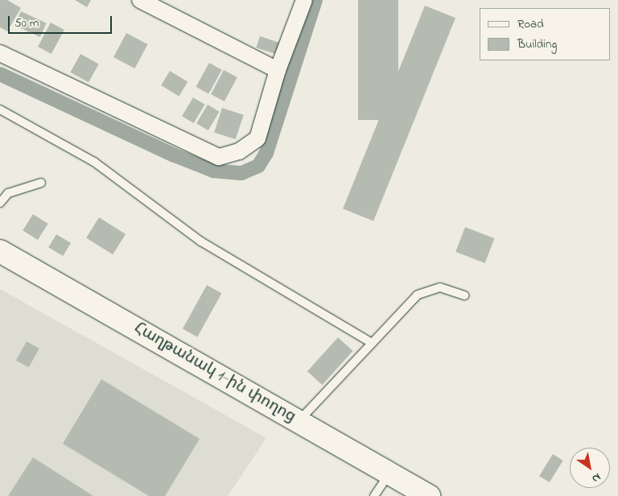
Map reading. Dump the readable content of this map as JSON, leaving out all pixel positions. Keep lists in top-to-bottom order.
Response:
{
  "streets": {
    "main road": ["Հաղթանակ 1-ին փողոց"]
  },
  "legend": ["Road", "Building"],
  "scale_bar": "50 m",
  "north": "bottom right"
}
